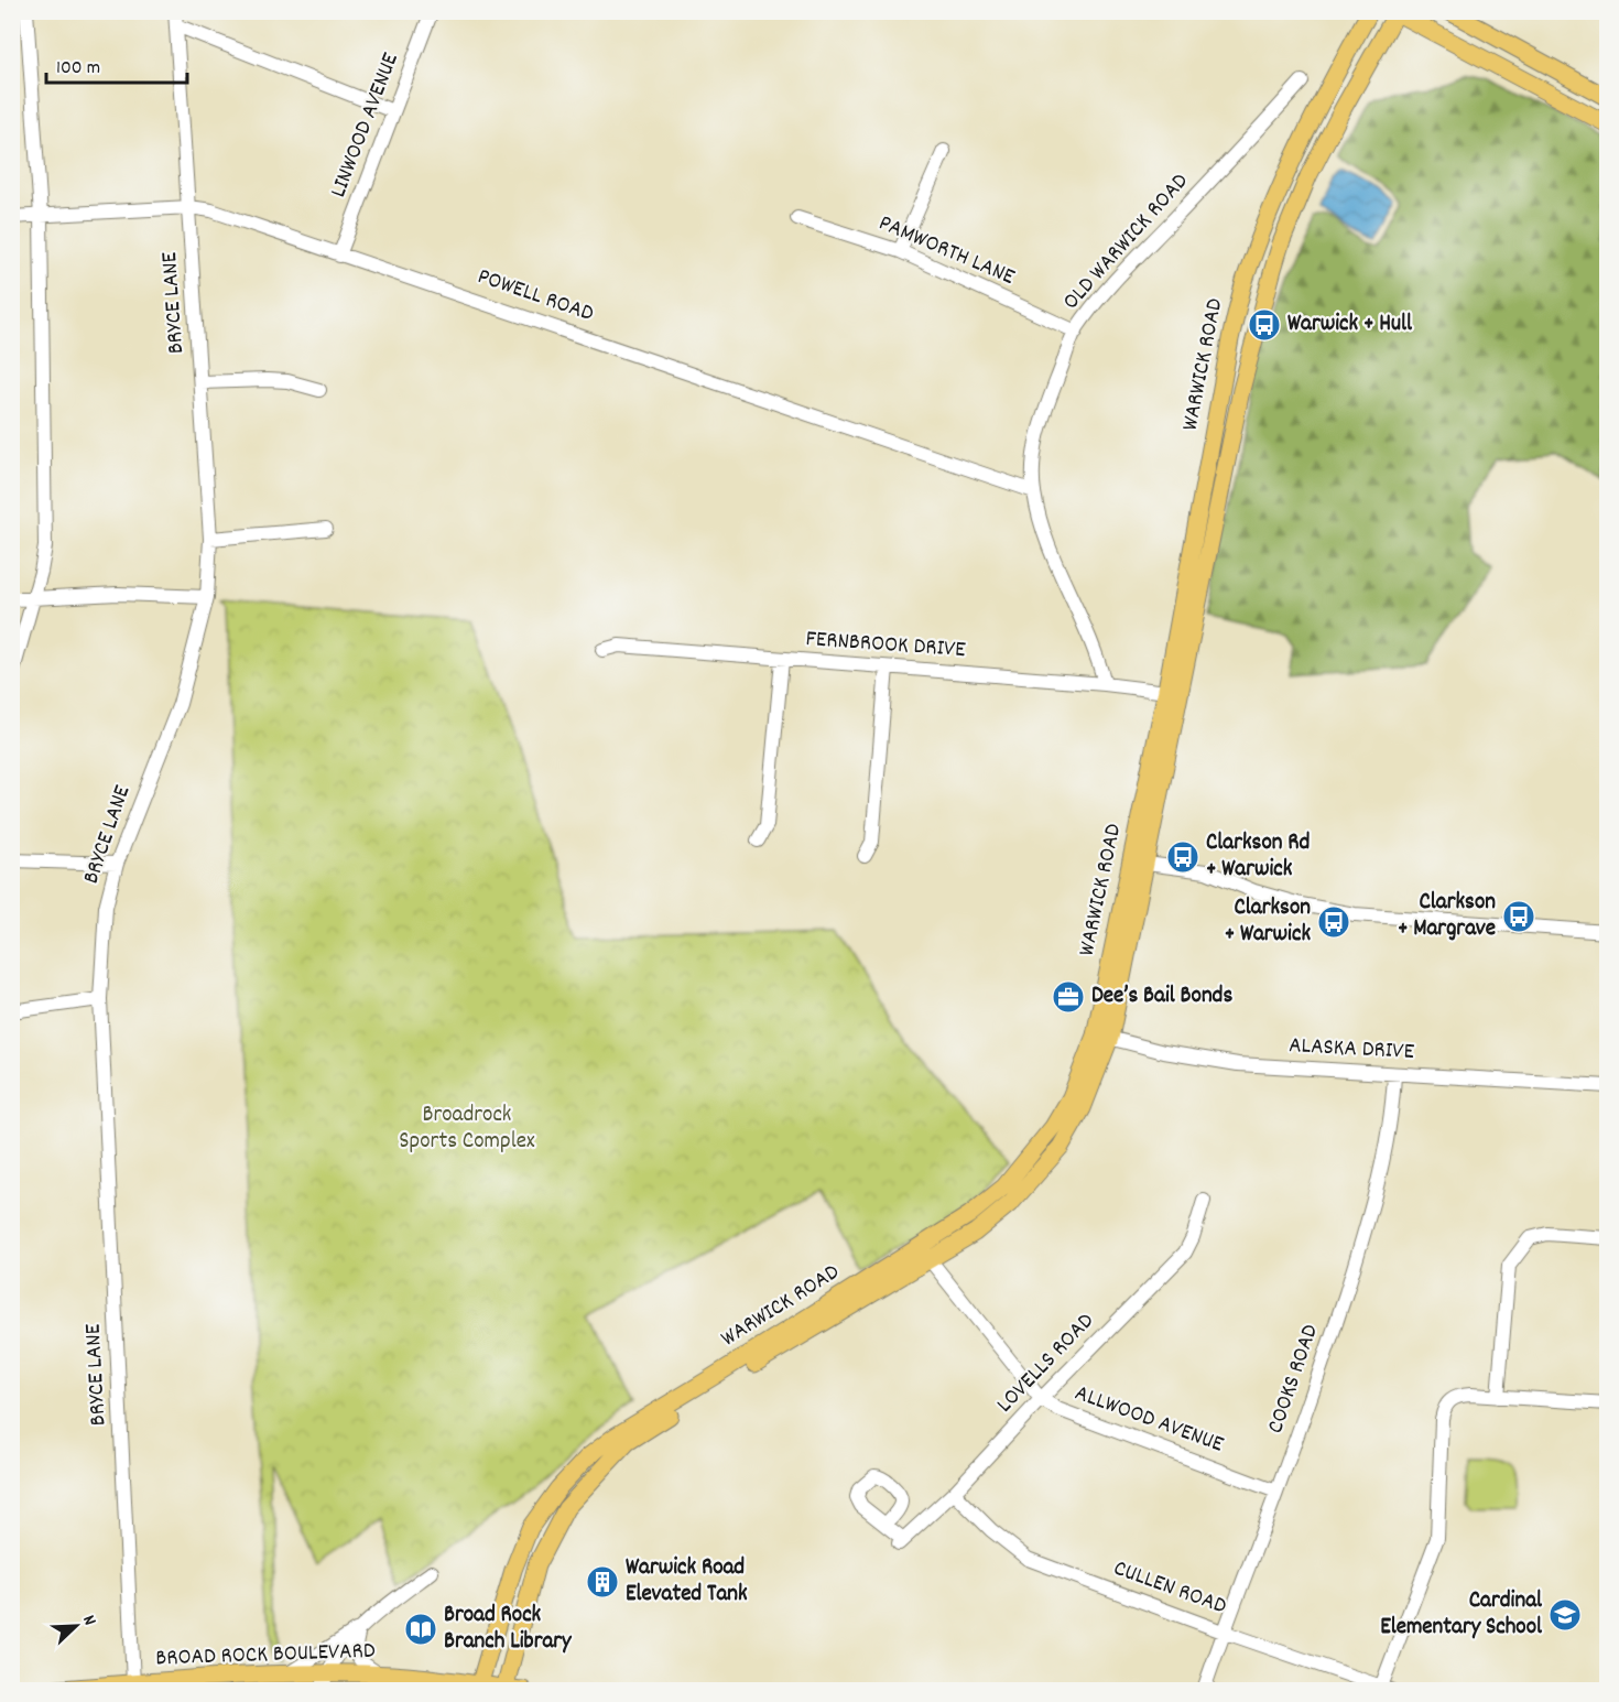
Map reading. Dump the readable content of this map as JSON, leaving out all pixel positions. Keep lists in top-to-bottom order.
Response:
{
  "streets": {
    "main road": ["WARWICK ROAD", "BROAD ROCK BOULEVARD"],
    "street": [
      "LINWOOD AVENUE",
      "OLD WARWICK ROAD",
      "PAMWORTH LANE",
      "POWELL ROAD",
      "BRYCE LANE",
      "FERNBROOK DRIVE",
      "ALASKA DRIVE",
      "LOVELLS ROAD",
      "COOKS ROAD",
      "ALLWOOD AVENUE",
      "CULLEN ROAD"
    ]
  },
  "crossings": [
    ["LINWOOD AVENUE", "POWELL ROAD"],
    ["OLD WARWICK ROAD", "PAMWORTH LANE"],
    ["OLD WARWICK ROAD", "POWELL ROAD"],
    ["OLD WARWICK ROAD", "FERNBROOK DRIVE"],
    ["POWELL ROAD", "BRYCE LANE"],
    ["BRYCE LANE", "BROAD ROCK BOULEVARD"],
    ["WARWICK ROAD", "FERNBROOK DRIVE"],
    ["WARWICK ROAD", "ALASKA DRIVE"],
    ["WARWICK ROAD", "ALLWOOD AVENUE"],
    ["WARWICK ROAD", "BROAD ROCK BOULEVARD"],
    ["ALASKA DRIVE", "COOKS ROAD"],
    ["LOVELLS ROAD", "ALLWOOD AVENUE"],
    ["LOVELLS ROAD", "CULLEN ROAD"],
    ["COOKS ROAD", "ALLWOOD AVENUE"],
    ["COOKS ROAD", "CULLEN ROAD"]
  ],
  "parks": ["Broadrock Sports Complex"],
  "places": {
    "bus stop": [
      "Warwick + Hull",
      "Clarkson Rd + Warwick",
      "Clarkson + Margrave",
      "Clarkson + Warwick"
    ],
    "office": ["Dee’s Bail Bonds"],
    "building": ["Warwick Road Elevated Tank"],
    "school or university": ["Cardinal Elementary School"],
    "library": ["Broad Rock Branch Library"]
  },
  "scale_bar": "100 m",
  "north": "top right"
}
